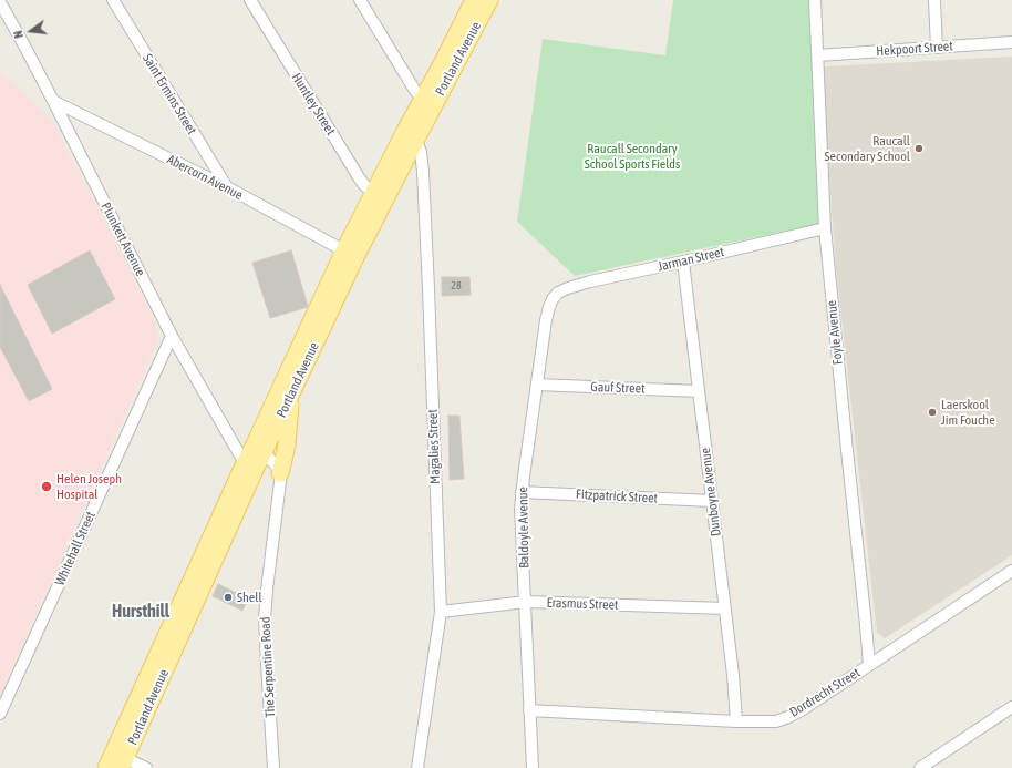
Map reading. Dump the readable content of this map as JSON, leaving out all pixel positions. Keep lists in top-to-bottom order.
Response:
{
  "streets": {
    "main road": ["Portland Avenue"],
    "street": [
      "Hekpoort Street",
      "Saint Ermins Street",
      "Huntley Street",
      "Abercorn Avenue",
      "Plunkett Avenue",
      "Jarman Street",
      "Foyle Avenue",
      "Gauf Street",
      "Magalies Street",
      "Dunboyne Avenue",
      "Fitzpatrick Street",
      "Baldoyle Avenue",
      "Whitehall Street",
      "Erasmus Street",
      "The Serpentine Road",
      "Dordrecht Street"
    ]
  },
  "crossings": [
    ["Hekpoort Street", "Foyle Avenue"],
    ["Portland Avenue", "Huntley Street"],
    ["Portland Avenue", "Abercorn Avenue"],
    ["Portland Avenue", "Plunkett Avenue"],
    ["Portland Avenue", "Magalies Street"],
    ["Saint Ermins Street", "Abercorn Avenue"],
    ["Abercorn Avenue", "Plunkett Avenue"],
    ["Plunkett Avenue", "Whitehall Street"],
    ["Jarman Street", "Foyle Avenue"],
    ["Jarman Street", "Dunboyne Avenue"],
    ["Jarman Street", "Baldoyle Avenue"],
    ["Foyle Avenue", "Dordrecht Street"],
    ["Gauf Street", "Dunboyne Avenue"],
    ["Gauf Street", "Baldoyle Avenue"],
    ["Magalies Street", "Erasmus Street"],
    ["Dunboyne Avenue", "Fitzpatrick Street"],
    ["Dunboyne Avenue", "Erasmus Street"],
    ["Dunboyne Avenue", "Dordrecht Street"],
    ["Fitzpatrick Street", "Baldoyle Avenue"],
    ["Baldoyle Avenue", "Erasmus Street"],
    ["Baldoyle Avenue", "Dordrecht Street"]
  ],
  "districts": ["Hursthill"],
  "parks": ["Raucall Secondary School Sports Fields"],
  "places": [
    "Raucall Secondary School",
    "Laerskool Jim Fouche",
    "Helen Joseph Hospital",
    "Shell"
  ],
  "house_numbers": ["28"],
  "north": "left"
}
